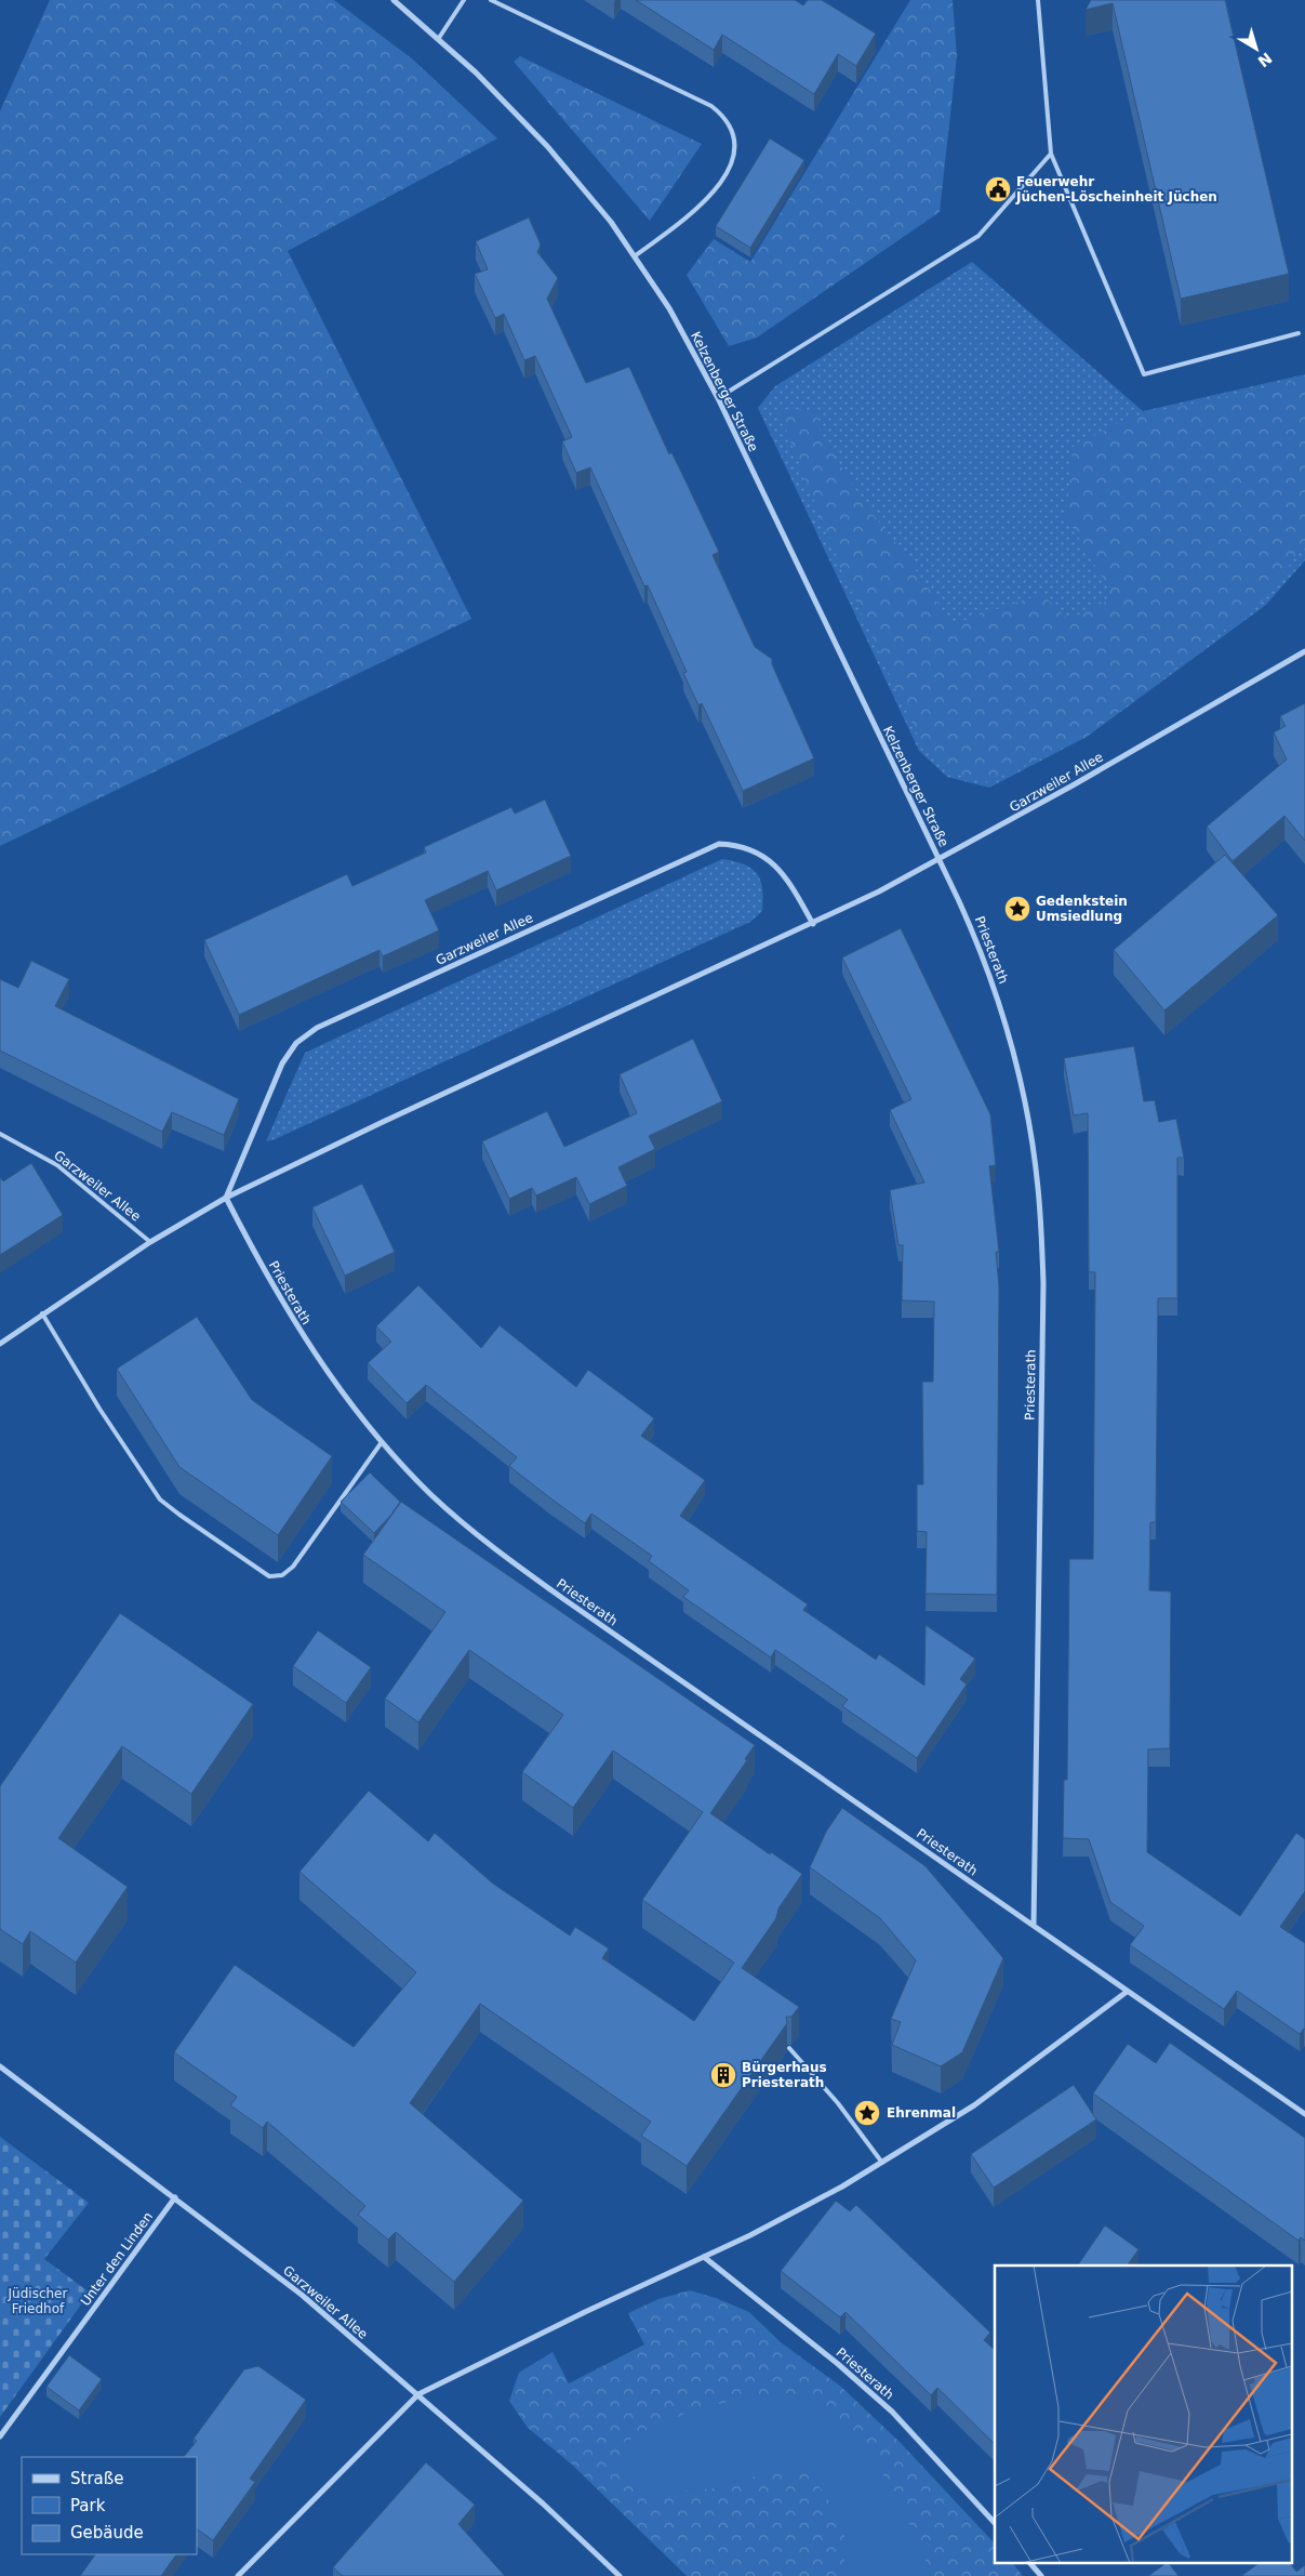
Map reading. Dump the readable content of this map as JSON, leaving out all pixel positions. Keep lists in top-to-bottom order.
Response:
{
  "streets": {
    "street": [
      "Kelzenberger Straße",
      "Garzweiler Allee",
      "Priesterath",
      "Unter den Linden"
    ]
  },
  "crossings": [
    ["Kelzenberger Straße", "Garzweiler Allee"],
    ["Kelzenberger Straße", "Priesterath"],
    ["Garzweiler Allee", "Priesterath"],
    ["Garzweiler Allee", "Unter den Linden"]
  ],
  "parks": ["Jüdischer Friedhof"],
  "places": {
    "public building": ["Feuerwehr Jüchen-Löscheinheit Jüchen"],
    "place": ["Gedenkstein Umsiedlung", "Ehrenmal"],
    "building": ["Bürgerhaus Priesterath"]
  },
  "legend": ["Straße", "Park", "Gebäude"],
  "north": "bottom right"
}
